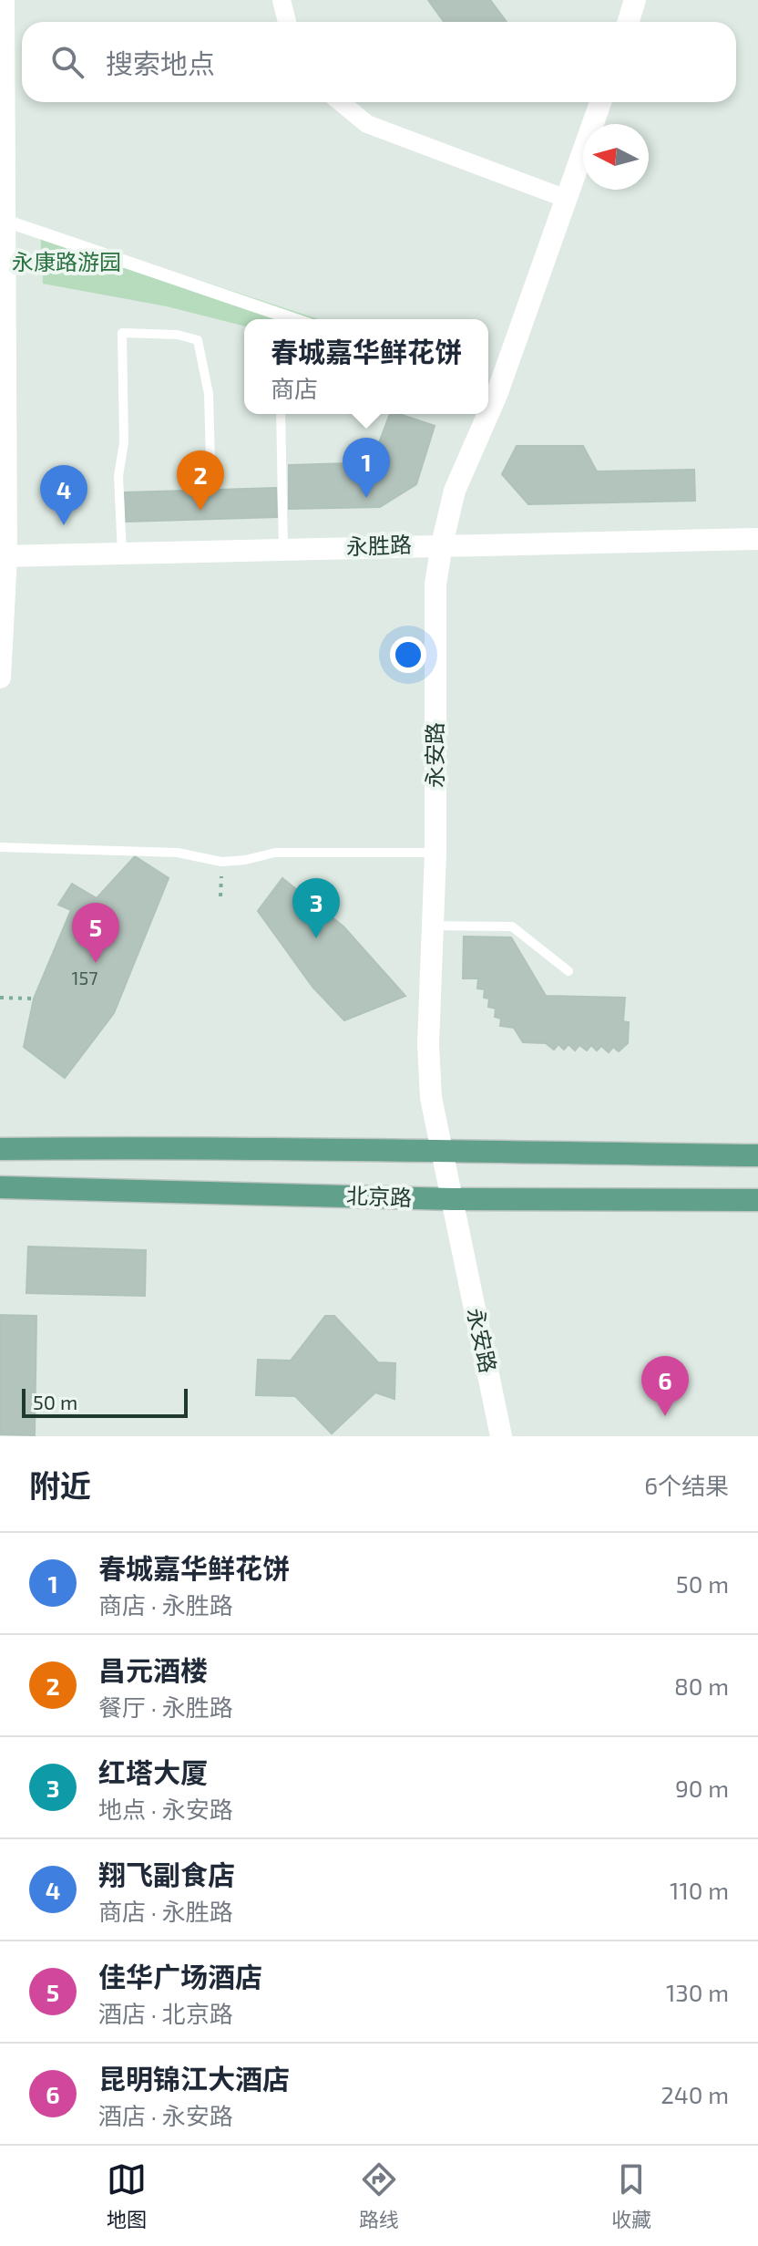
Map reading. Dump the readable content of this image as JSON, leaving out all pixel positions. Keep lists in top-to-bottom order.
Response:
{
  "streets": {
    "main road": ["北京路"],
    "street": ["永胜路", "永安路"]
  },
  "crossings": [
    ["永胜路", "永安路"],
    ["永安路", "北京路"]
  ],
  "parks": ["永康路游园"],
  "house_numbers": ["157"],
  "scale_bar": "50 m",
  "north": "left",
  "page": {
    "search": "搜索地点",
    "popup": ["春城嘉华鲜花饼", "商店"],
    "pins": [
      "1",
      "2",
      "4",
      "3",
      "5",
      "6"
    ],
    "scale": "50 m",
    "heading": ["附近", "6个结果"],
    "list": [
      {
        "mark": "1",
        "name": "春城嘉华鲜花饼",
        "note": "商店 · 永胜路",
        "value": "50 m"
      },
      {
        "mark": "2",
        "name": "昌元酒楼",
        "note": "餐厅 · 永胜路",
        "value": "80 m"
      },
      {
        "mark": "3",
        "name": "红塔大厦",
        "note": "地点 · 永安路",
        "value": "90 m"
      },
      {
        "mark": "4",
        "name": "翔飞副食店",
        "note": "商店 · 永胜路",
        "value": "110 m"
      },
      {
        "mark": "5",
        "name": "佳华广场酒店",
        "note": "酒店 · 北京路",
        "value": "130 m"
      },
      {
        "mark": "6",
        "name": "昆明锦江大酒店",
        "note": "酒店 · 永安路",
        "value": "240 m"
      }
    ],
    "nav": ["地图", "路线", "收藏"]
  }
}
